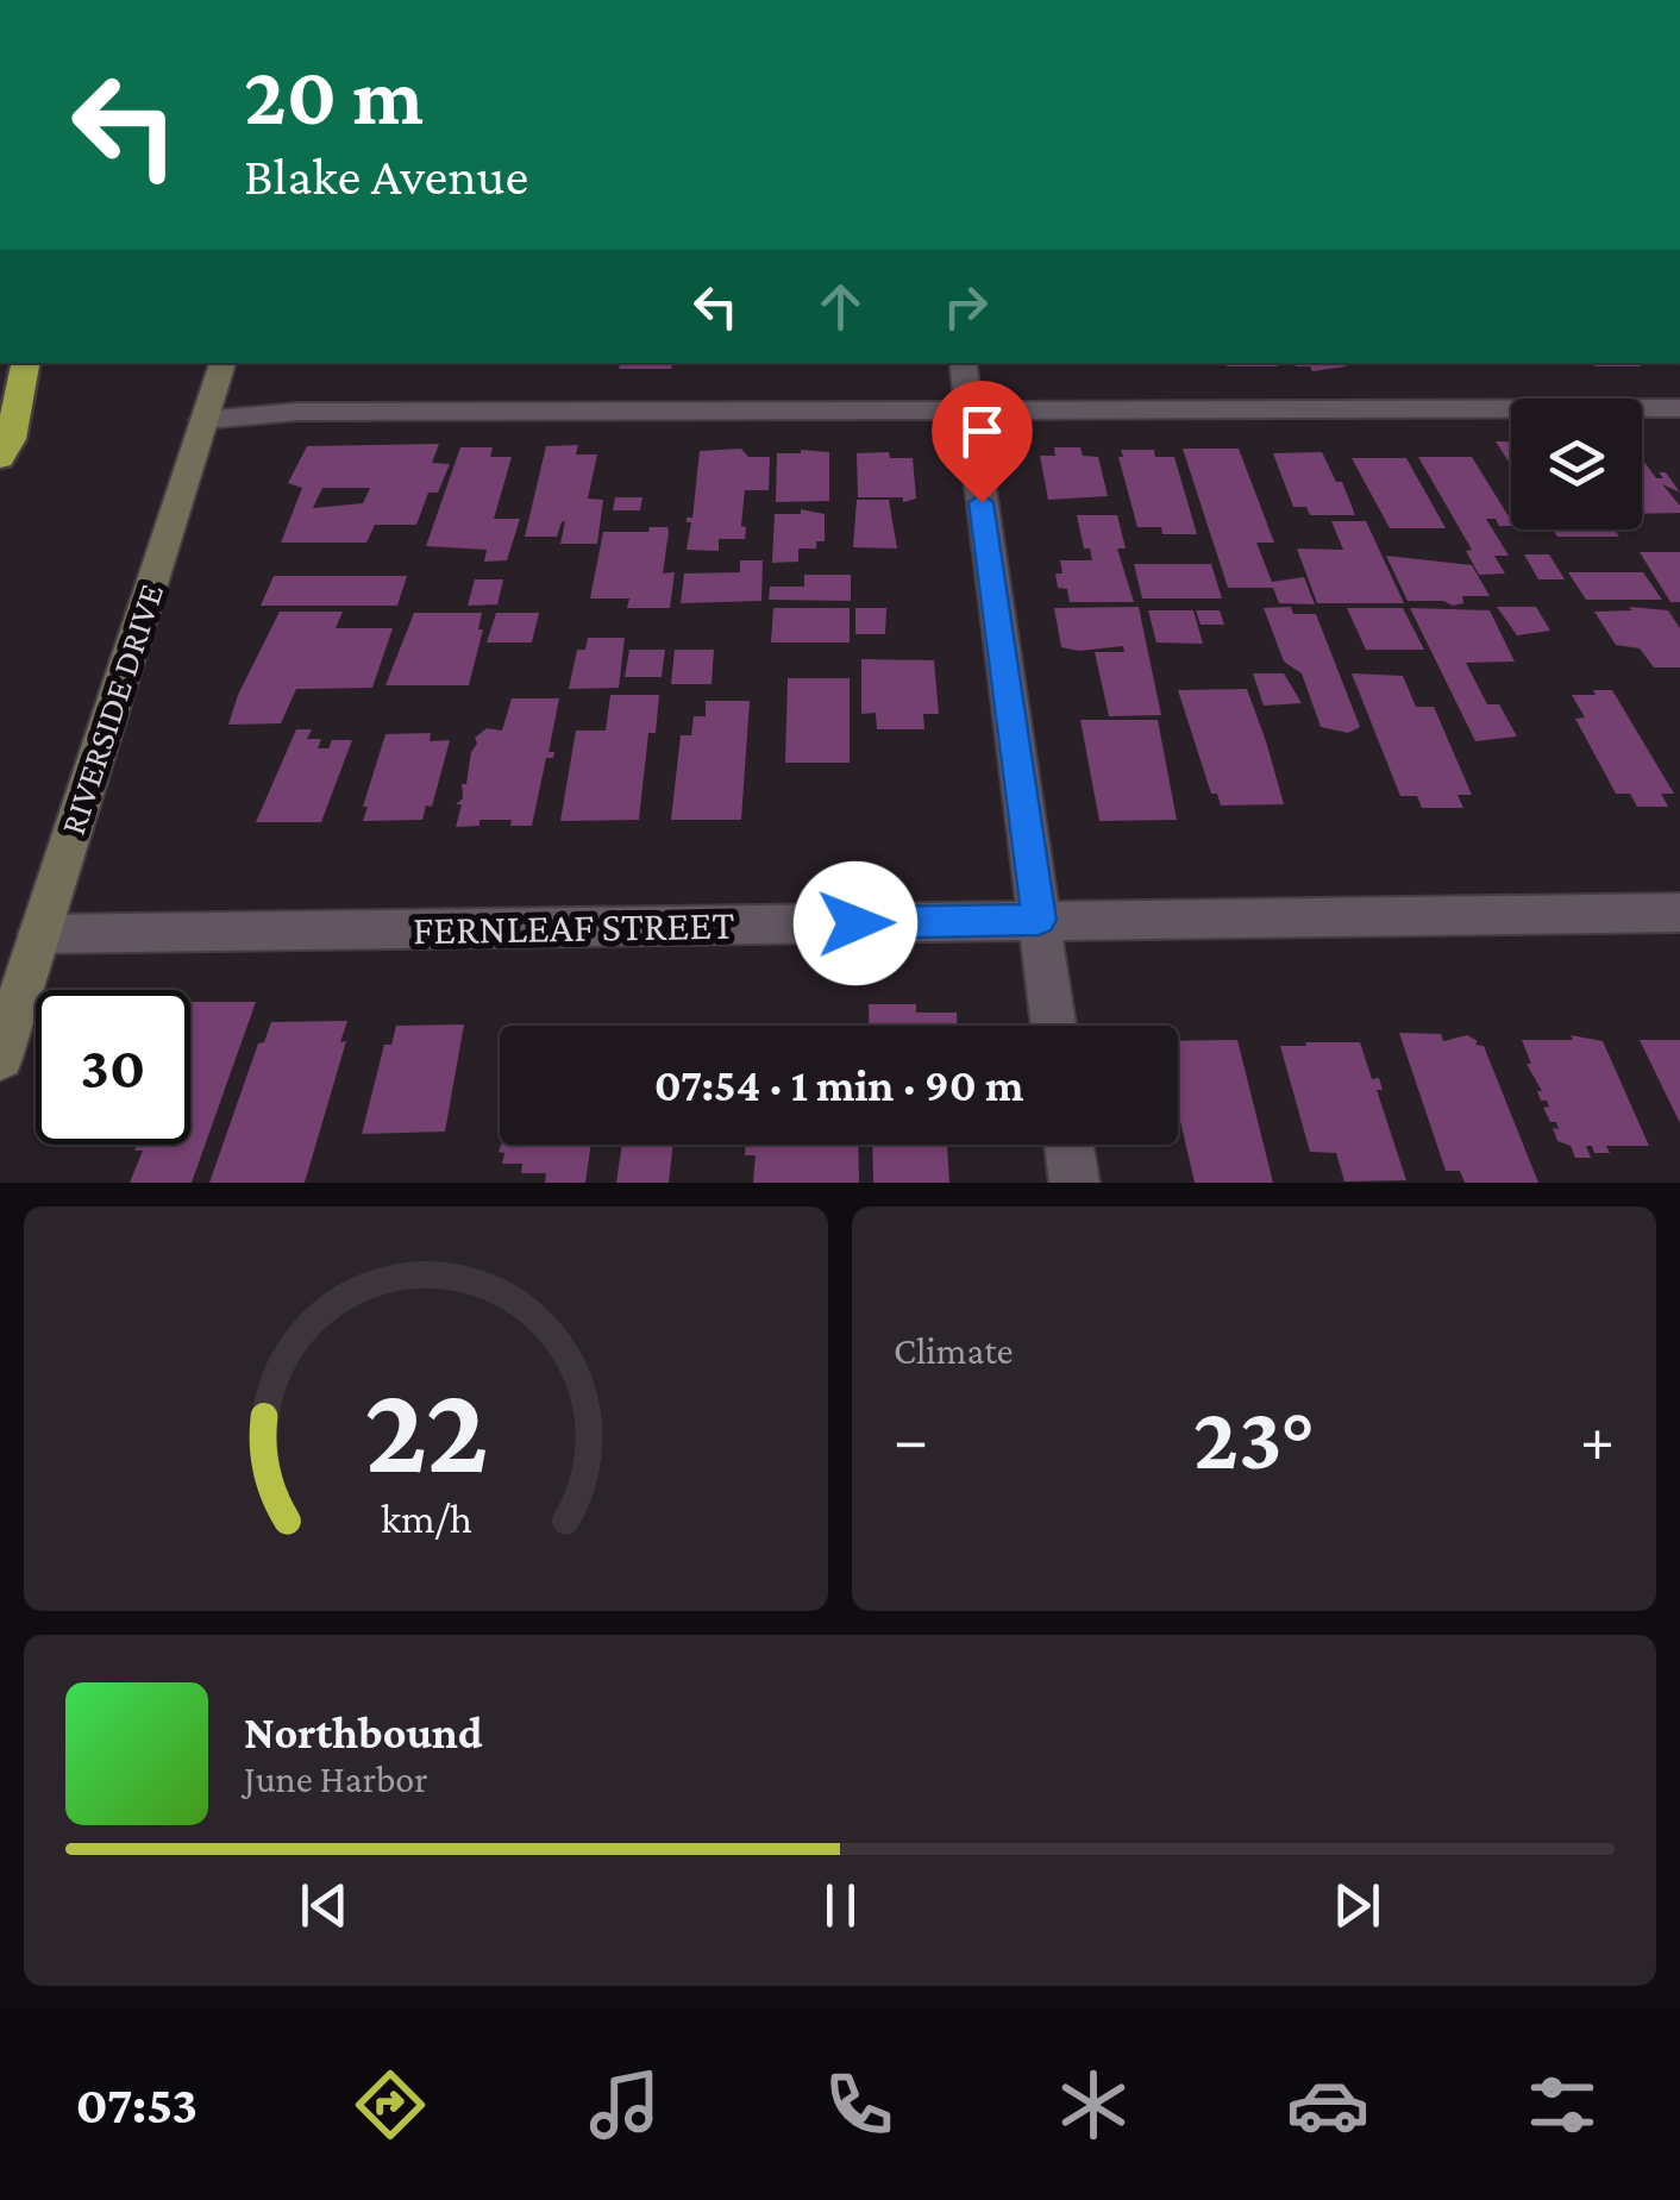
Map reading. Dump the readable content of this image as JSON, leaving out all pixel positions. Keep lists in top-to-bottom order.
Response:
{
  "streets": {
    "main road": ["RIVERSIDE DRIVE"],
    "street": ["FERNLEAF STREET"]
  },
  "crossings": [
    ["RIVERSIDE DRIVE", "FERNLEAF STREET"]
  ],
  "page": {
    "turn": ["20 m", "Blake Avenue"],
    "limit": "30",
    "trip": "07:54 · 1 min · 90 m",
    "tile": "Climate",
    "heat": ["−", "23°", "+"],
    "song": ["Northbound", "June Harbor"],
    "tabs": "07:53",
    "gauge": ["22", "km/h"]
  }
}
